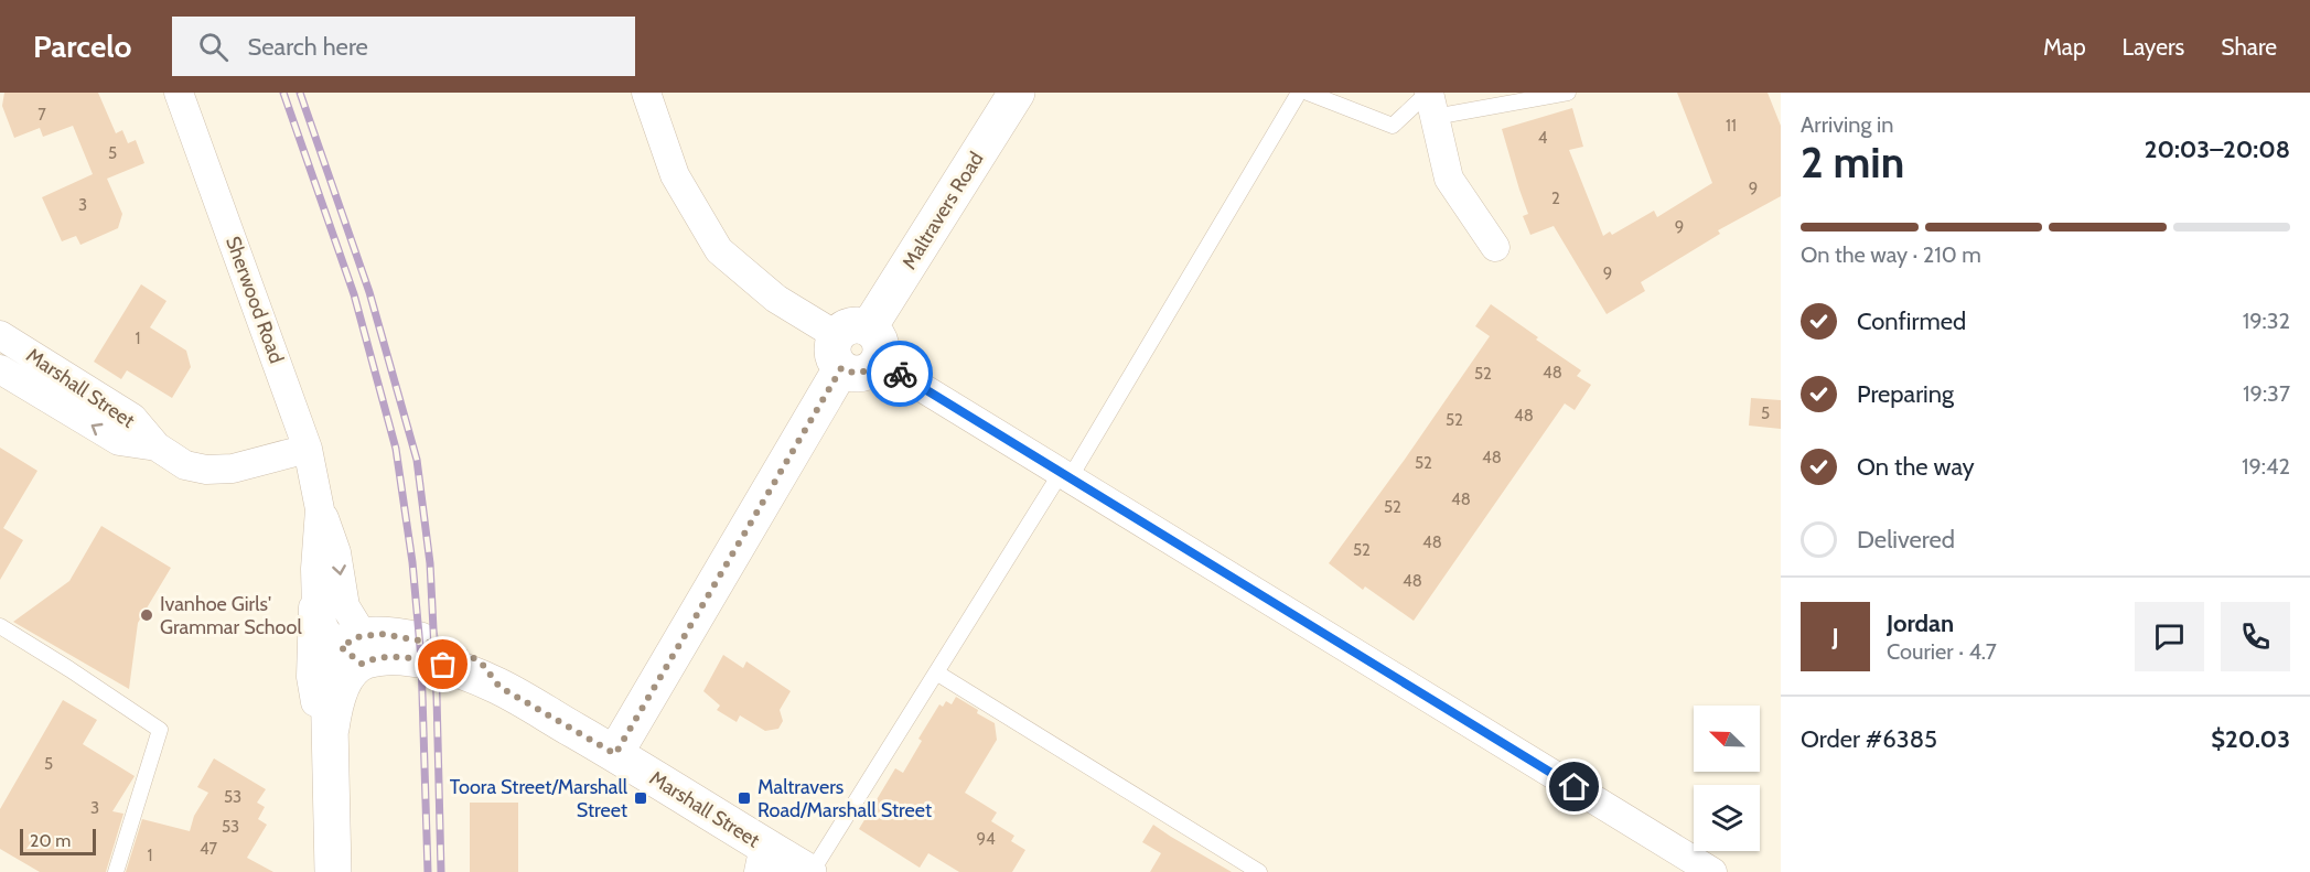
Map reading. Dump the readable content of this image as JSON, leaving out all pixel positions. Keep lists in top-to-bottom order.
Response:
{
  "streets": {
    "street": ["Maltravers Road", "Sherwood Road", "Marshall Street"]
  },
  "crossings": [
    ["Maltravers Road", "Marshall Street"],
    ["Sherwood Road", "Marshall Street"]
  ],
  "places": {
    "other": ["Ivanhoe Girls' Grammar School"],
    "transit": ["Toora Street/Marshall Street", "Maltravers Road/Marshall Street"]
  },
  "house_numbers": [
    "7",
    "11",
    "4",
    "5",
    "9",
    "2",
    "3",
    "9",
    "9",
    "1",
    "48",
    "52",
    "5",
    "48",
    "52",
    "48",
    "52",
    "48",
    "52",
    "48",
    "52",
    "48",
    "5",
    "53",
    "3",
    "53",
    "94",
    "47",
    "1"
  ],
  "scale_bar": "20 m",
  "north": "top left",
  "page": {
    "header": "Parcelo",
    "search": "Search here",
    "nav": ["Map", "Layers", "Share"],
    "heading": ["2 min", "Arriving in", "20:03–20:08"],
    "panel": [
      "Jordan",
      "Courier · 4.7",
      "Order #6385",
      "$20.03"
    ],
    "bar": "On the way · 210 m",
    "list": [
      ["Confirmed", "19:32"],
      ["Preparing", "19:37"],
      ["On the way", "19:42"],
      "Delivered"
    ],
    "round": "J",
    "scale": "20 m"
  }
}
